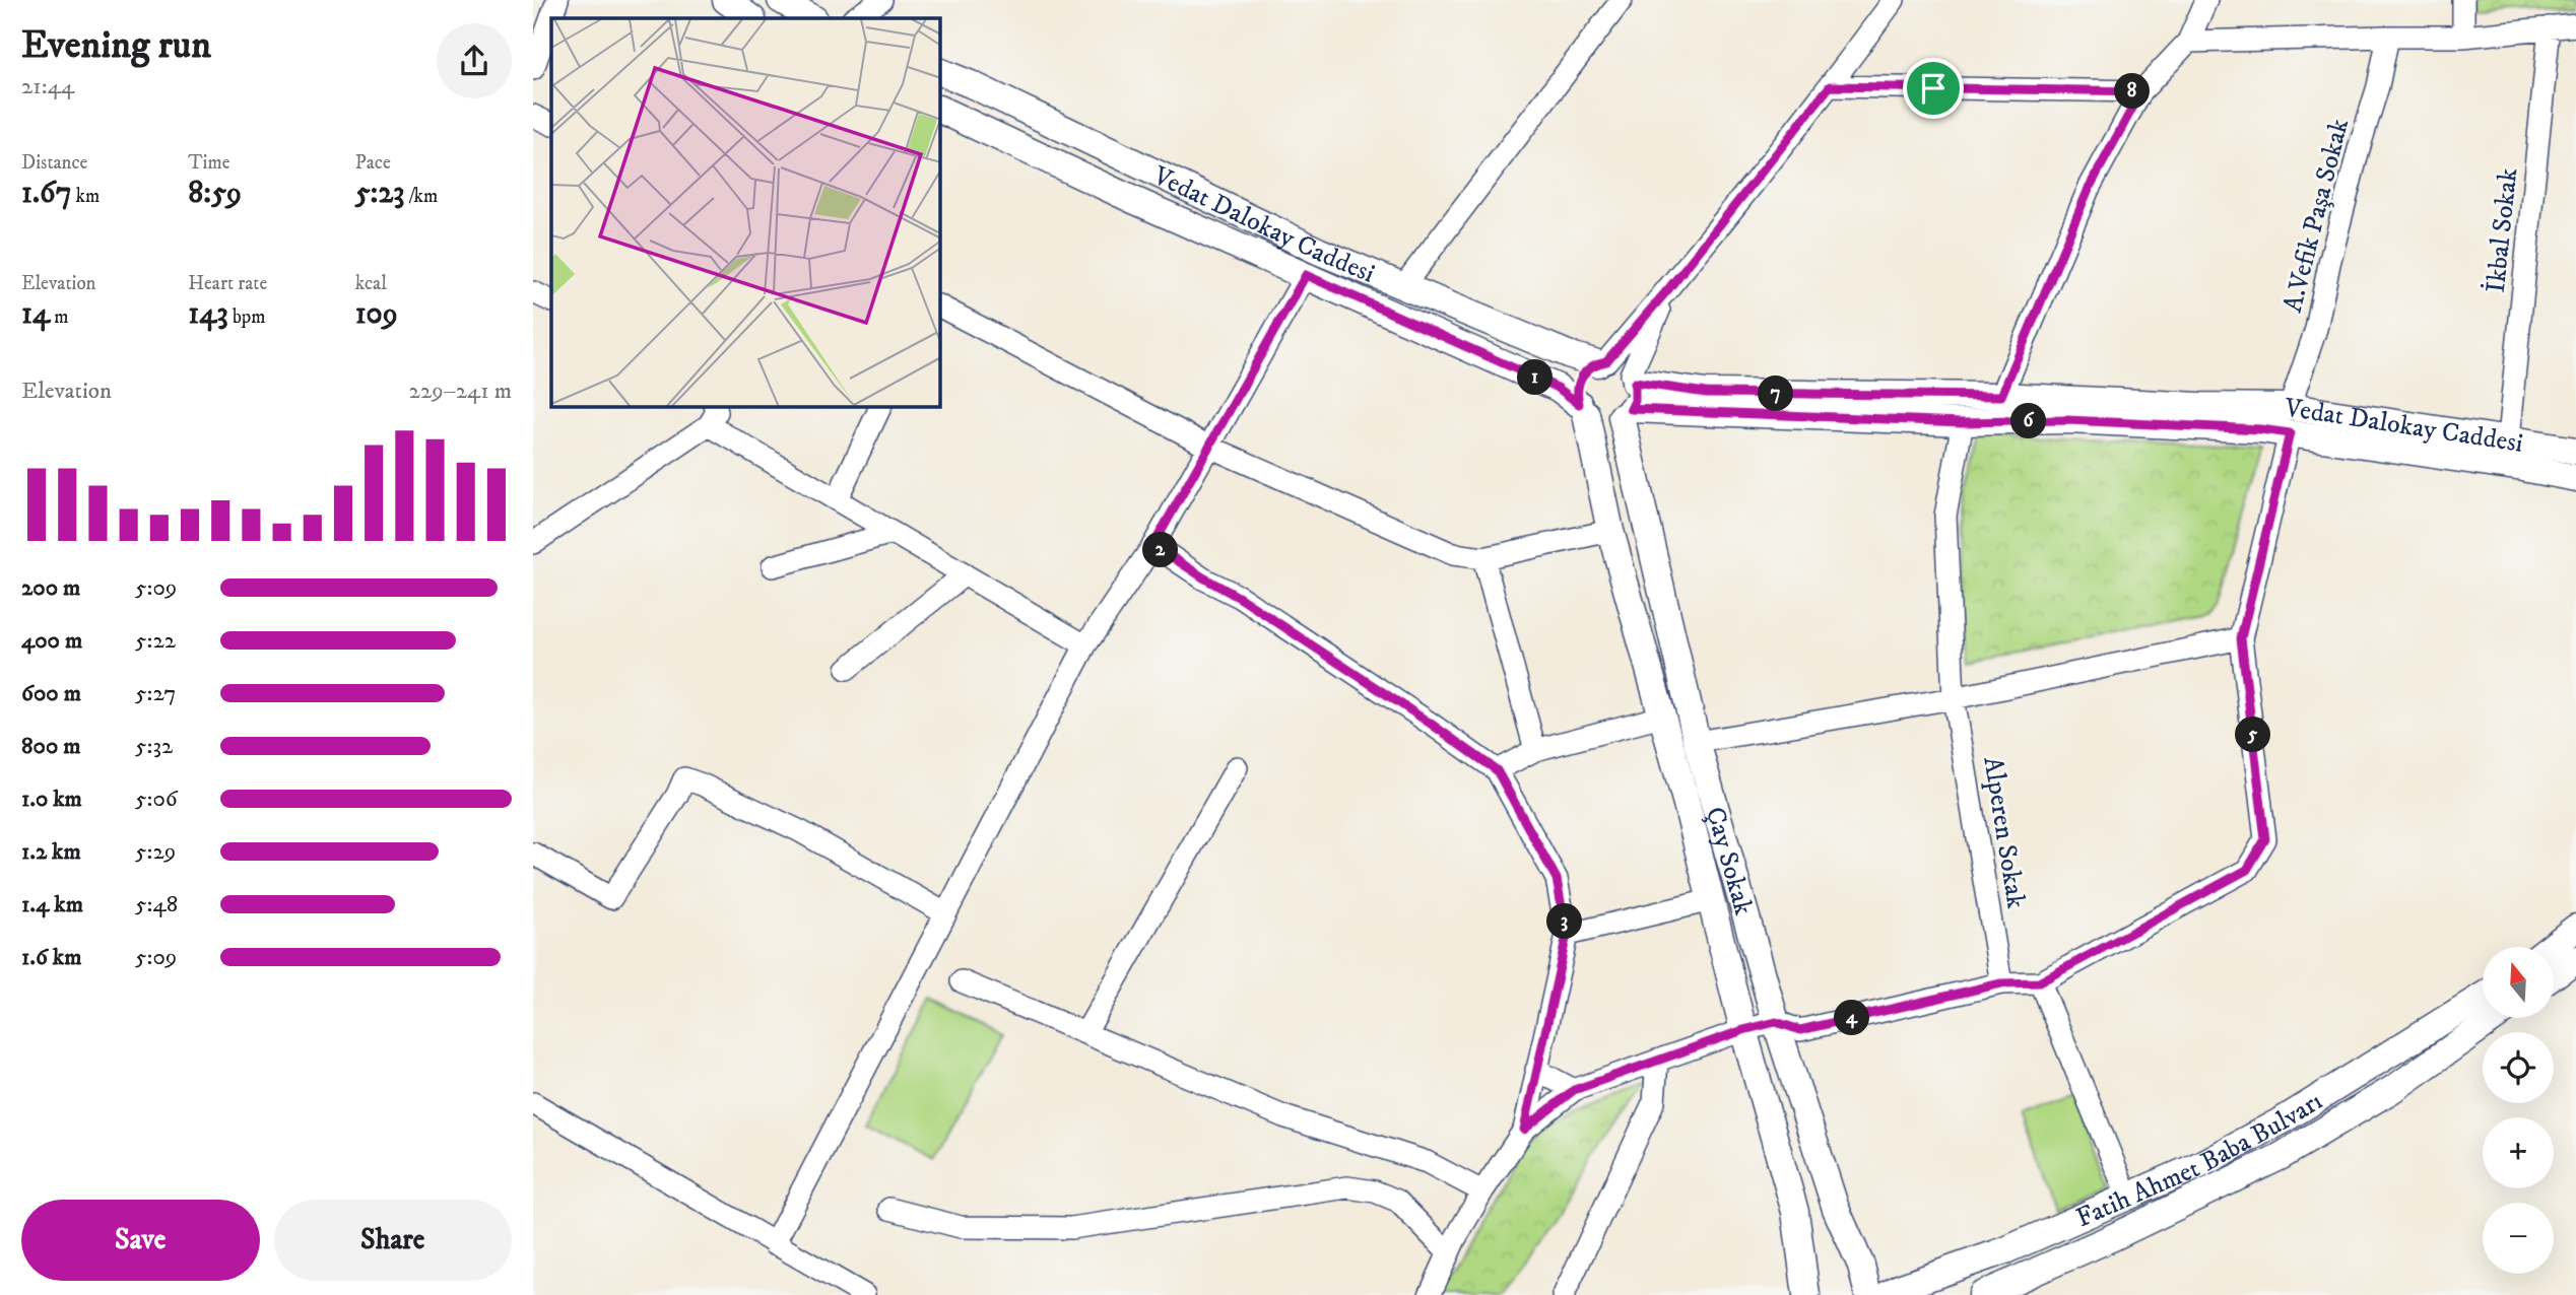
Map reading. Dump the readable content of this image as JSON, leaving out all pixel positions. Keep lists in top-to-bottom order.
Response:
{
  "streets": {
    "main road": ["Vedat Dalokay Caddesi", "Çay Sokak", "Fatih Ahmet Baba Bulvarı"],
    "street": ["A.Vefik Paşa Sokak", "İkbal Sokak", "Alperen Sokak"]
  },
  "crossings": [
    ["A.Vefik Paşa Sokak", "Vedat Dalokay Caddesi"],
    ["Vedat Dalokay Caddesi", "İkbal Sokak"],
    ["Vedat Dalokay Caddesi", "Alperen Sokak"],
    ["Vedat Dalokay Caddesi", "Çay Sokak"]
  ],
  "north": "top",
  "page": {
    "heading": ["Evening run", "21:44"],
    "pins": [
      "8",
      "1",
      "7",
      "6",
      "2",
      "5",
      "3",
      "4"
    ],
    "stats": [
      ["Distance", "1.67 km"],
      ["Time", "8:59"],
      ["Pace", "5:23 /km"],
      ["Elevation", "14 m"],
      ["Heart rate", "143 bpm"],
      ["kcal", "109"]
    ],
    "chart": ["Elevation", "229–241 m"],
    "list": [
      {
        "name": "200 m",
        "note": "5:09"
      },
      {
        "name": "400 m",
        "note": "5:22"
      },
      {
        "name": "600 m",
        "note": "5:27"
      },
      {
        "name": "800 m",
        "note": "5:32"
      },
      {
        "name": "1.0 km",
        "note": "5:06"
      },
      {
        "name": "1.2 km",
        "note": "5:29"
      },
      {
        "name": "1.4 km",
        "note": "5:48"
      },
      {
        "name": "1.6 km",
        "note": "5:09"
      }
    ],
    "map_buttons": ["+", "−"],
    "buttons": ["Save", "Share"]
  }
}
